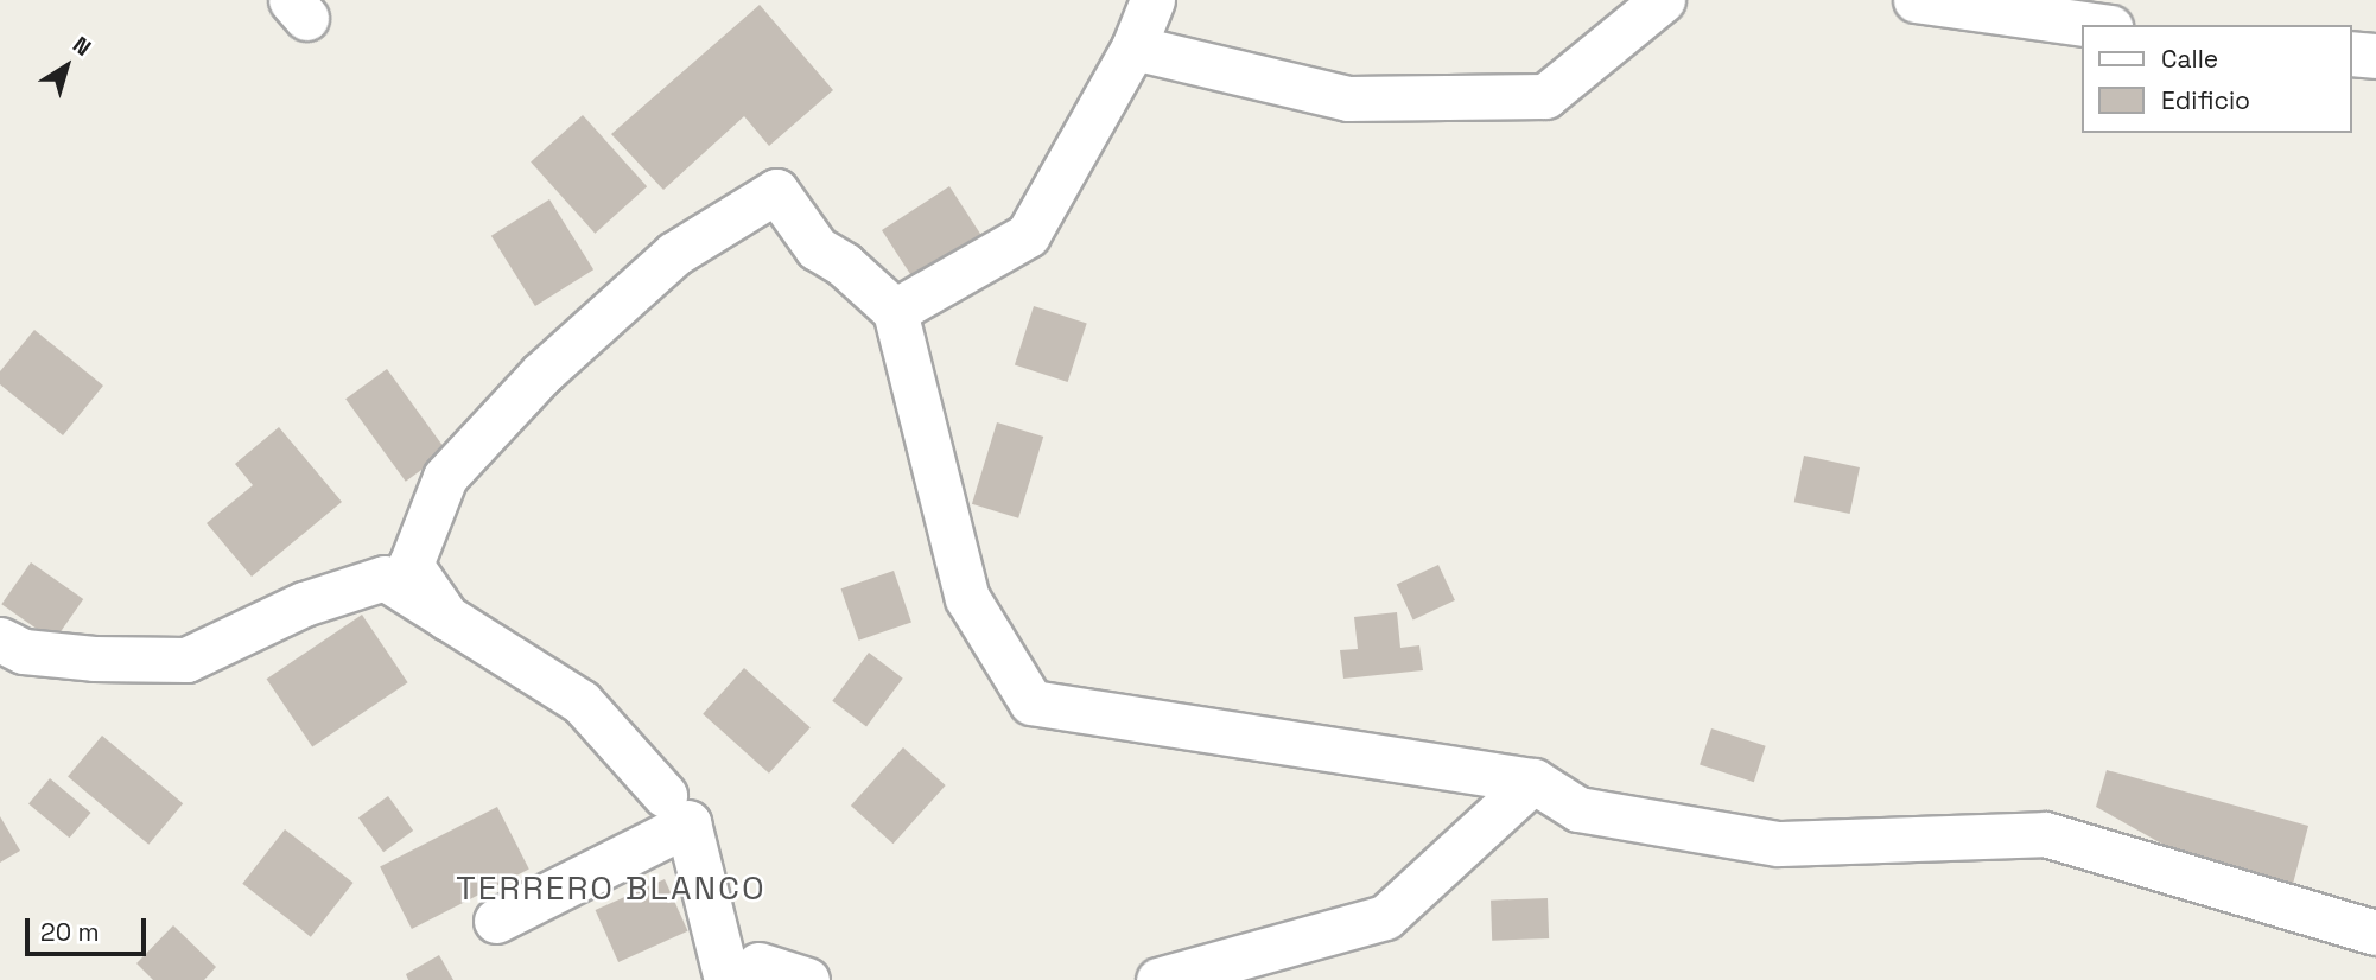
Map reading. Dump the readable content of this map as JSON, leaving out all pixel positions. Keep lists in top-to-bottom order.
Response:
{
  "districts": ["TERRERO BLANCO"],
  "legend": ["Calle", "Edificio"],
  "scale_bar": "20 m",
  "north": "top right"
}
